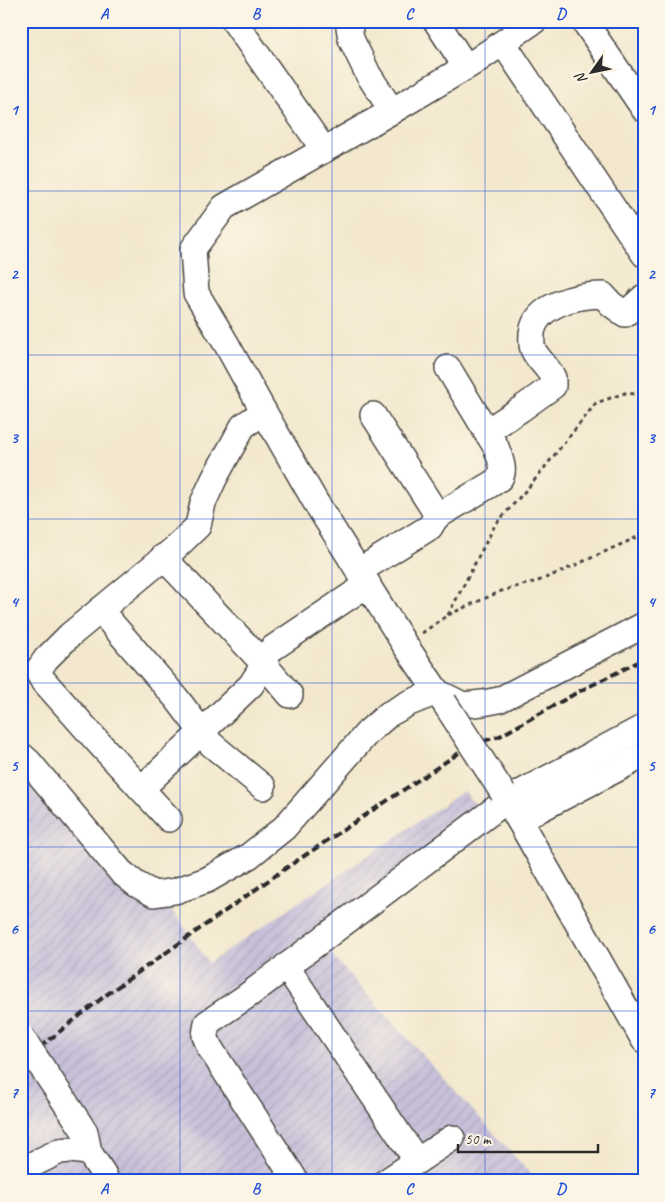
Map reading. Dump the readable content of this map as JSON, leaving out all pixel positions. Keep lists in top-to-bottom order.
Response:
{
  "scale_bar": "50 m",
  "north": "bottom left",
  "grid": {
    "columns": [
      "A",
      "B",
      "C",
      "D"
    ],
    "rows": [
      "1",
      "2",
      "3",
      "4",
      "5",
      "6",
      "7"
    ]
  }
}
